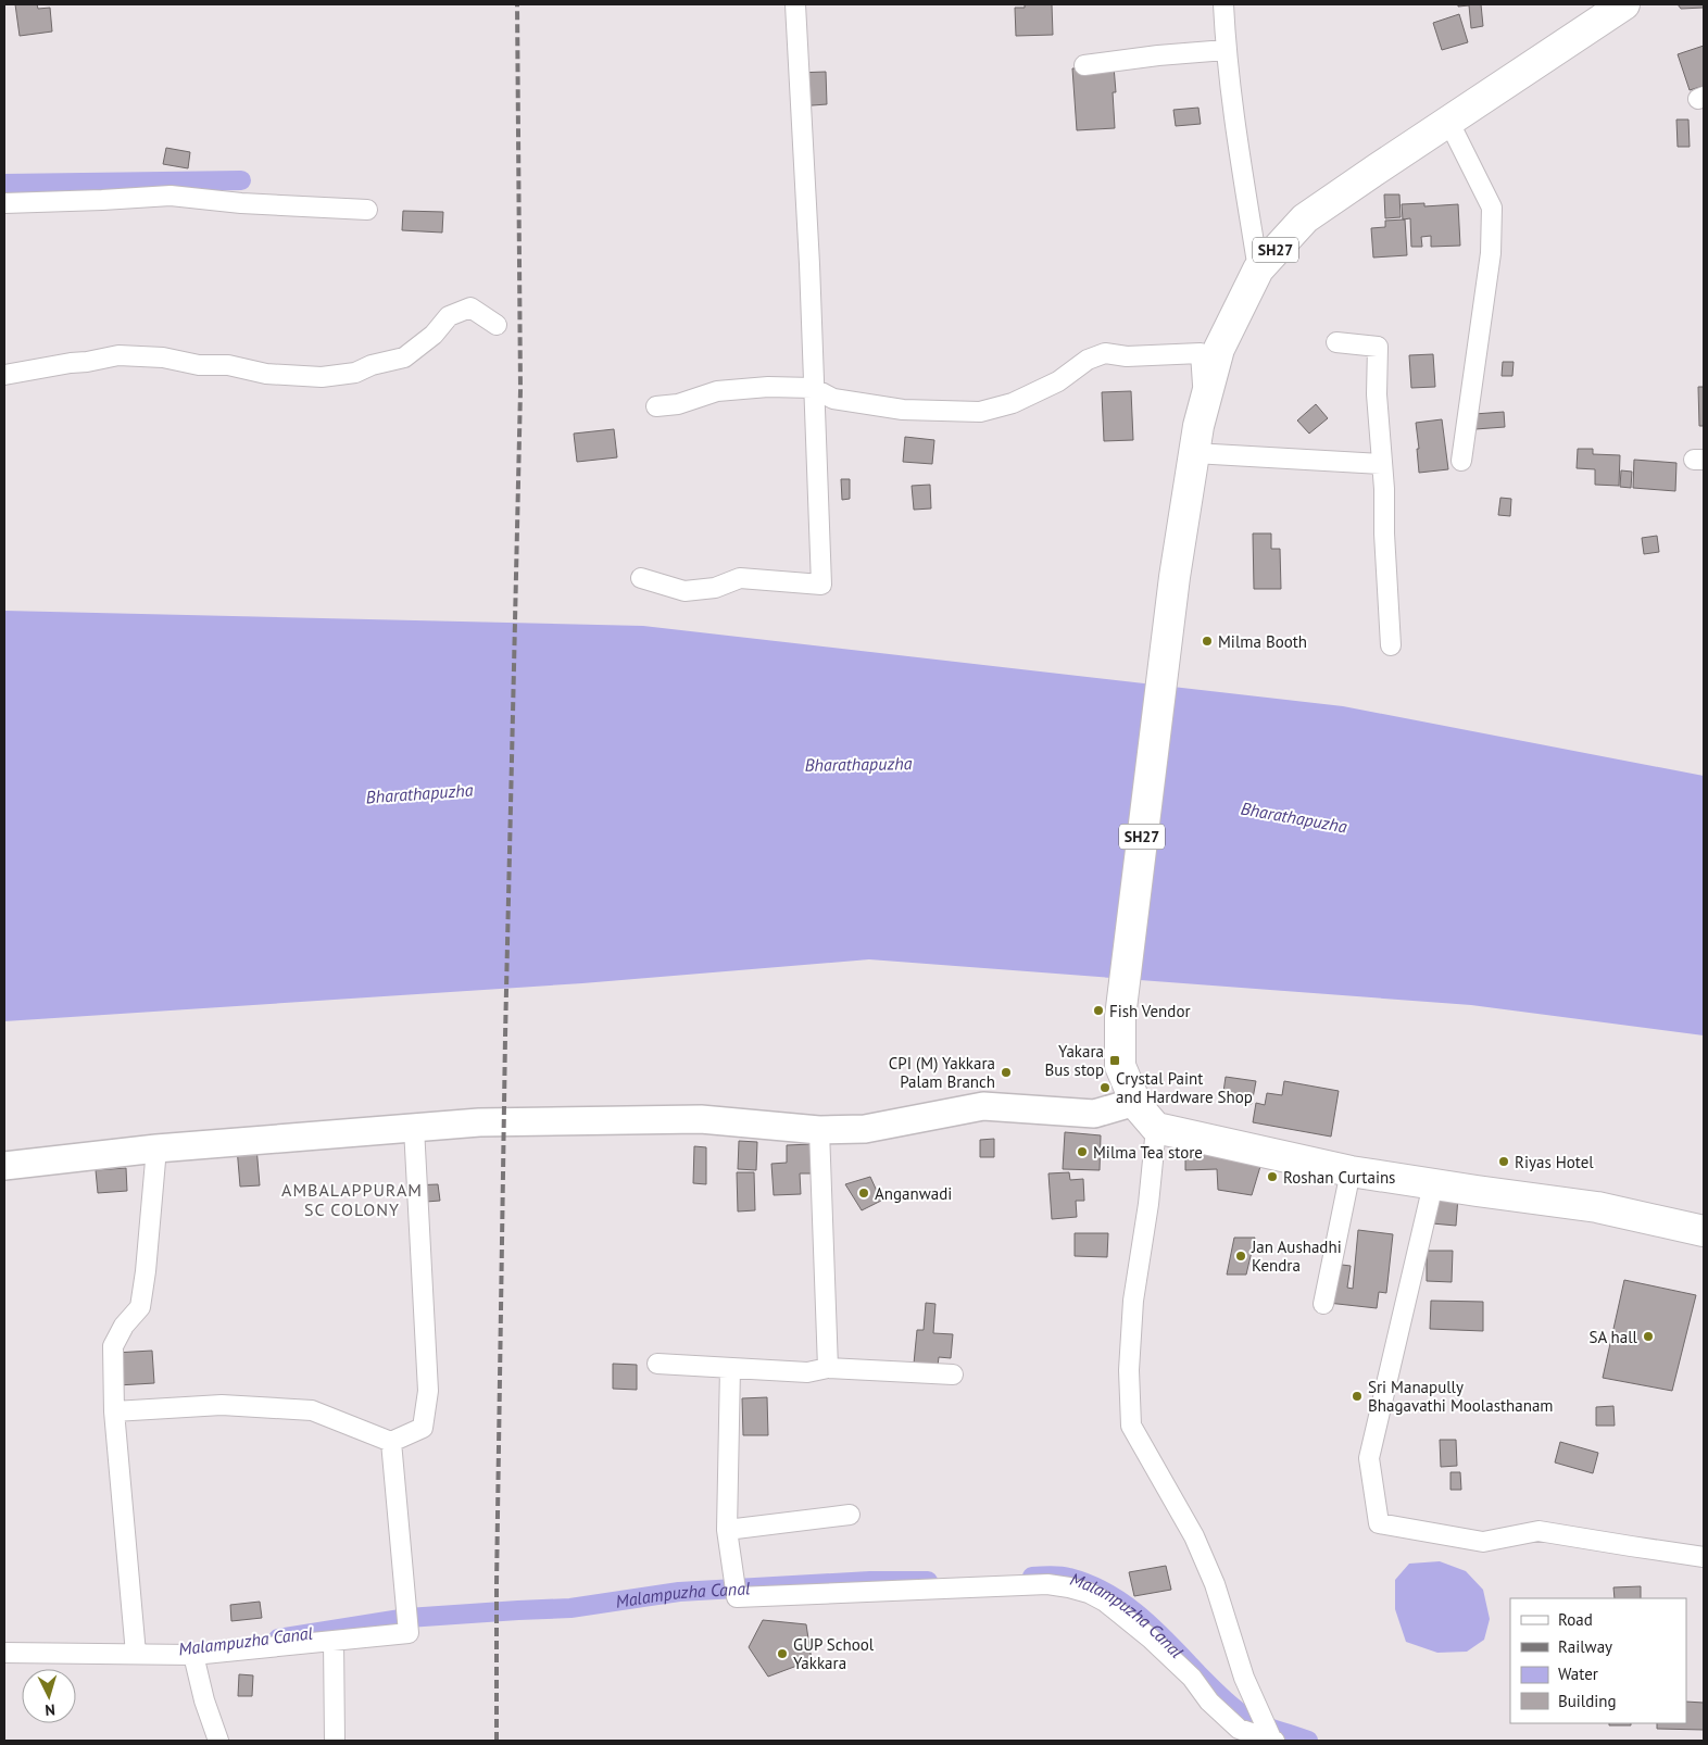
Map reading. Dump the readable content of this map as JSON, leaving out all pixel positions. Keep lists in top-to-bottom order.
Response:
{
  "streets": {
    "main road": ["SH27"]
  },
  "districts": ["AMBALAPPURAM SC COLONY"],
  "water": ["Bharathapuzha", "Malampuzha Canal"],
  "places": {
    "other": [
      "Milma Booth",
      "Fish Vendor",
      "CPI (M) Yakkara Palam Branch",
      "Crystal Paint and Hardware Shop",
      "Milma Tea store",
      "Riyas Hotel",
      "Roshan Curtains",
      "Anganwadi",
      "Jan Aushadhi Kendra",
      "SA hall",
      "Sri Manapully Bhagavathi Moolasthanam",
      "GUP School Yakkara"
    ],
    "transit": ["Yakara Bus stop"]
  },
  "legend": [
    "Road",
    "Railway",
    "Water",
    "Building"
  ],
  "north": "bottom"
}
